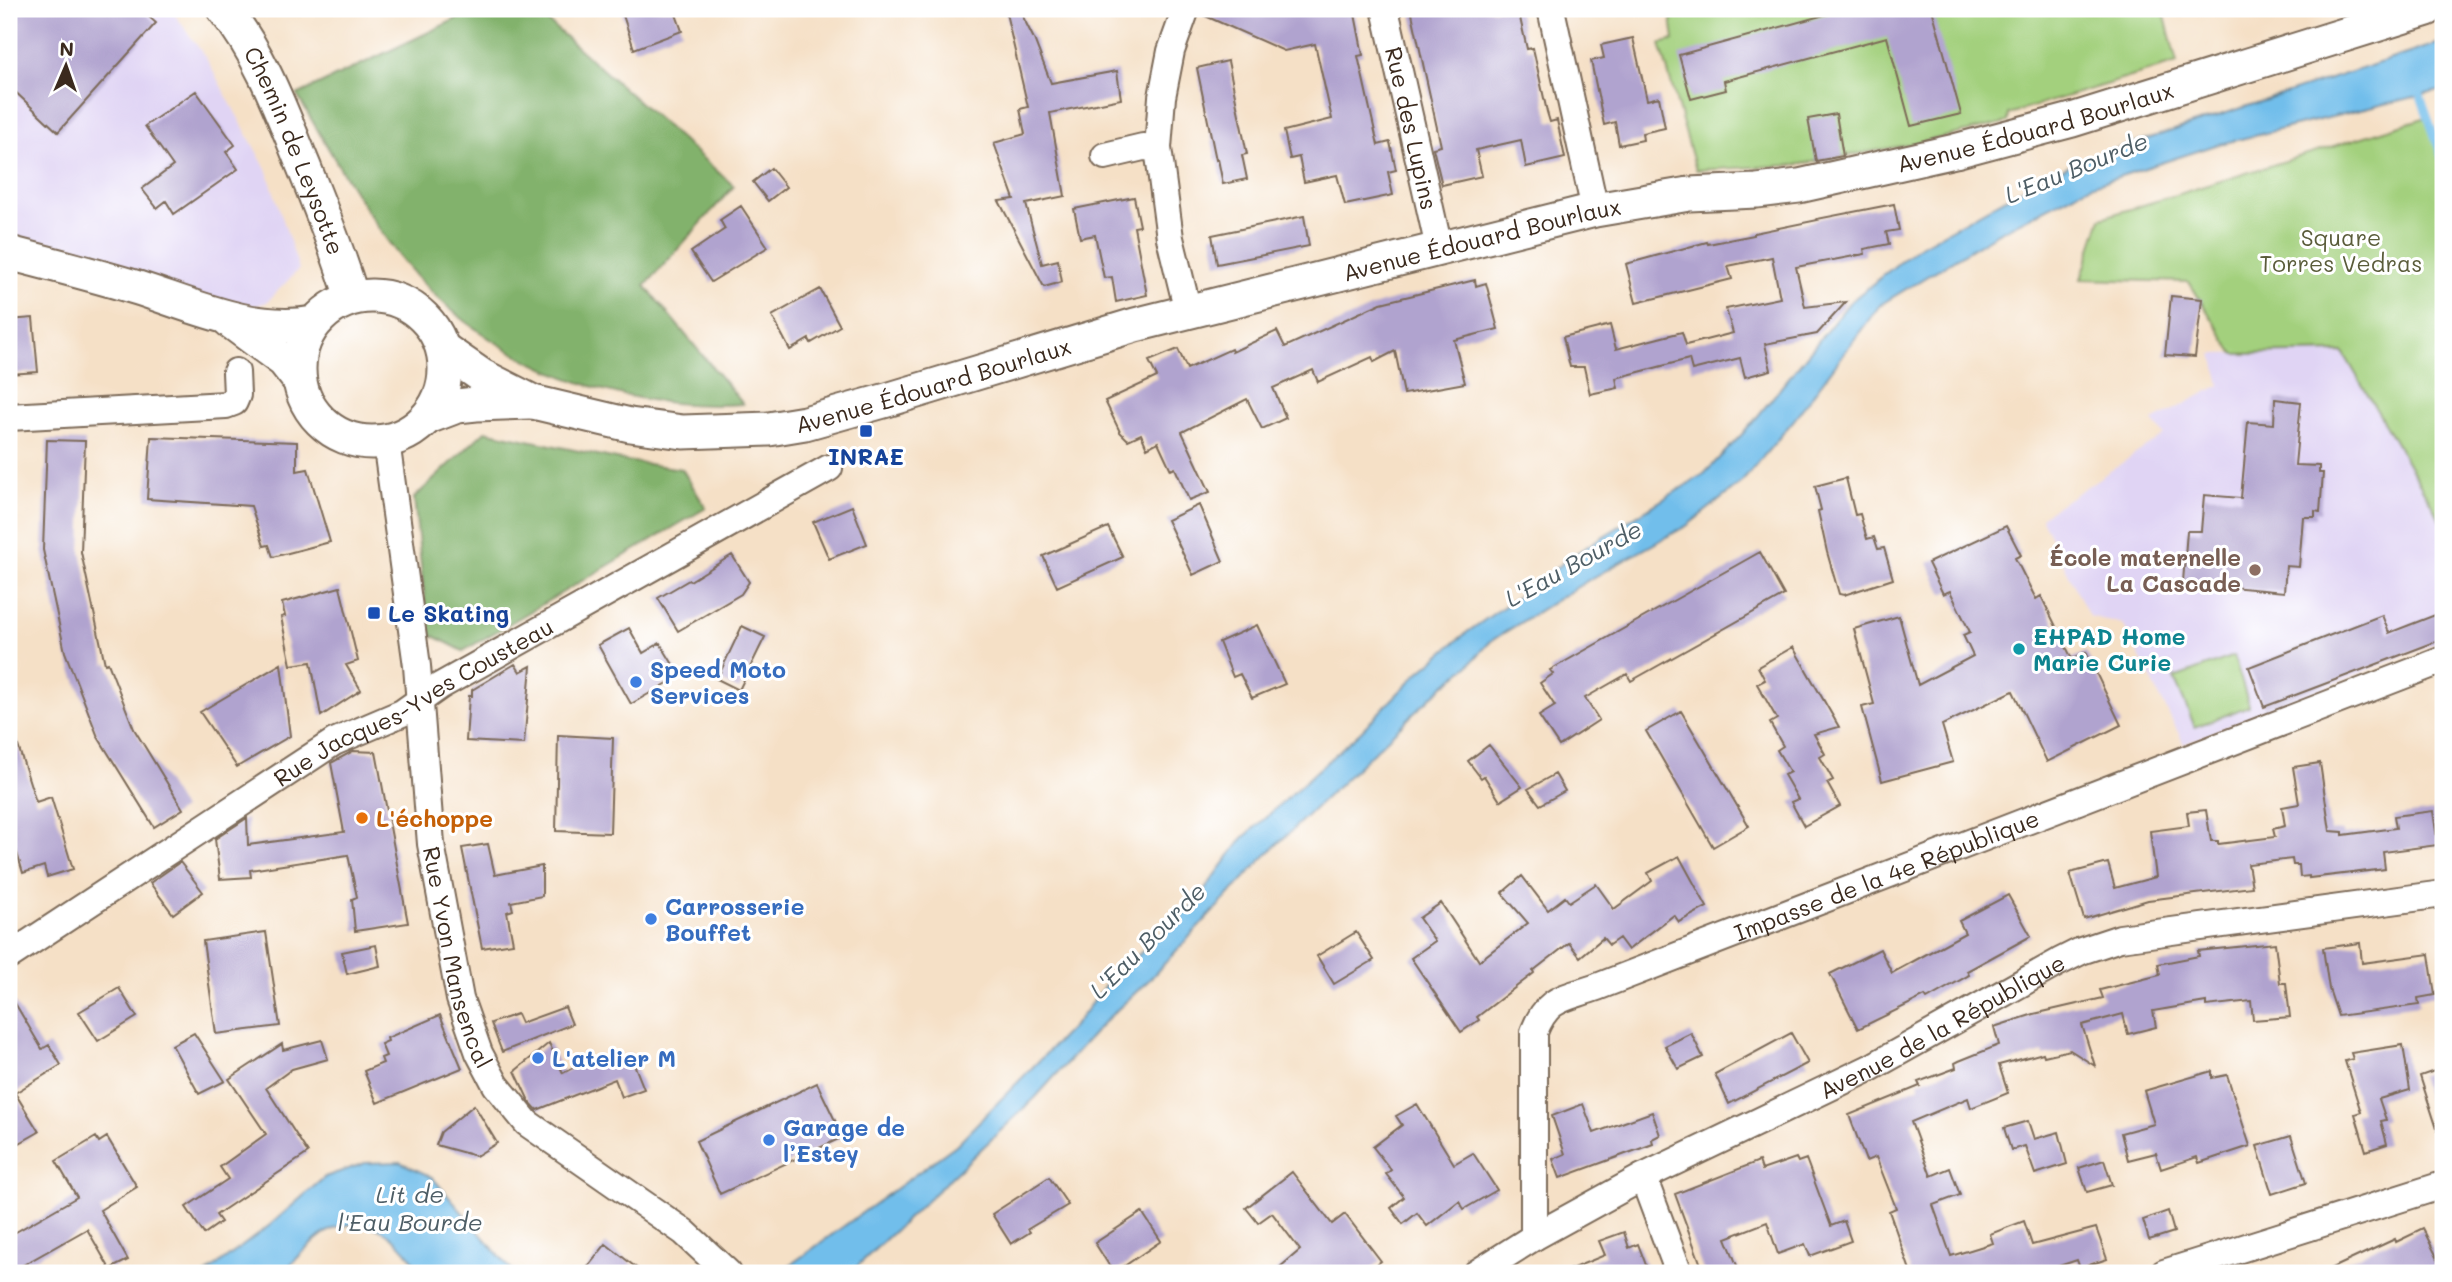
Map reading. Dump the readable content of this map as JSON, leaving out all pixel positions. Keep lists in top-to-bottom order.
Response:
{
  "streets": {
    "street": [
      "Avenue Édouard Bourlaux",
      "Rue des Lupins",
      "Chemin de Leysotte",
      "Rue Jacques-Yves Cousteau",
      "Impasse de la 4e République",
      "Rue Yvon Mansencal",
      "Avenue de la République"
    ]
  },
  "crossings": [
    ["Avenue Édouard Bourlaux", "Rue des Lupins"],
    ["Avenue Édouard Bourlaux", "Chemin de Leysotte"],
    ["Avenue Édouard Bourlaux", "Rue Yvon Mansencal"],
    ["Chemin de Leysotte", "Rue Yvon Mansencal"],
    ["Rue Jacques-Yves Cousteau", "Rue Yvon Mansencal"],
    ["Impasse de la 4e République", "Avenue de la République"]
  ],
  "water": ["L'Eau Bourde", "Lit de l'Eau Bourde"],
  "parks": ["Square Torres Vedras"],
  "places": {
    "transit": ["INRAE", "Le Skating"],
    "other": [
      "École maternelle La Cascade",
      "EHPAD Home Marie Curie",
      "Speed Moto Services",
      "L'échoppe",
      "Carrosserie Bouffet",
      "L'atelier M",
      "Garage de l’Estey"
    ]
  },
  "north": "top"
}
